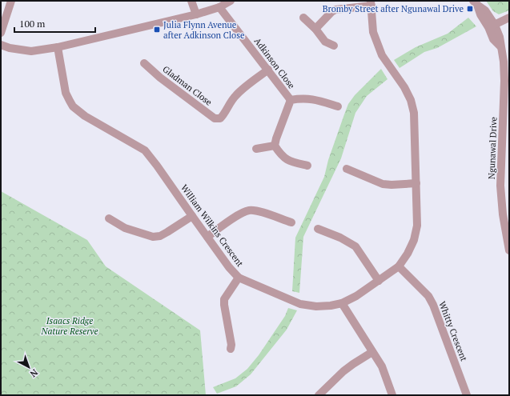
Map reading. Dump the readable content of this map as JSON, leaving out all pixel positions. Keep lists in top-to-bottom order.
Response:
{
  "streets": {
    "street": [
      "Adkinson Close",
      "Gladman Close",
      "Ngunawal Drive",
      "William Wilkins Crescent",
      "Whitty Crescent"
    ]
  },
  "crossings": [
    ["Adkinson Close", "Gladman Close"],
    ["William Wilkins Crescent", "Whitty Crescent"]
  ],
  "parks": ["Isaacs Ridge Nature Reserve"],
  "places": {
    "transit": ["Bromby Street after Ngunawal Drive", "Julia Flynn Avenue after Adkinson Close"]
  },
  "scale_bar": "100 m",
  "north": "bottom right"
}
